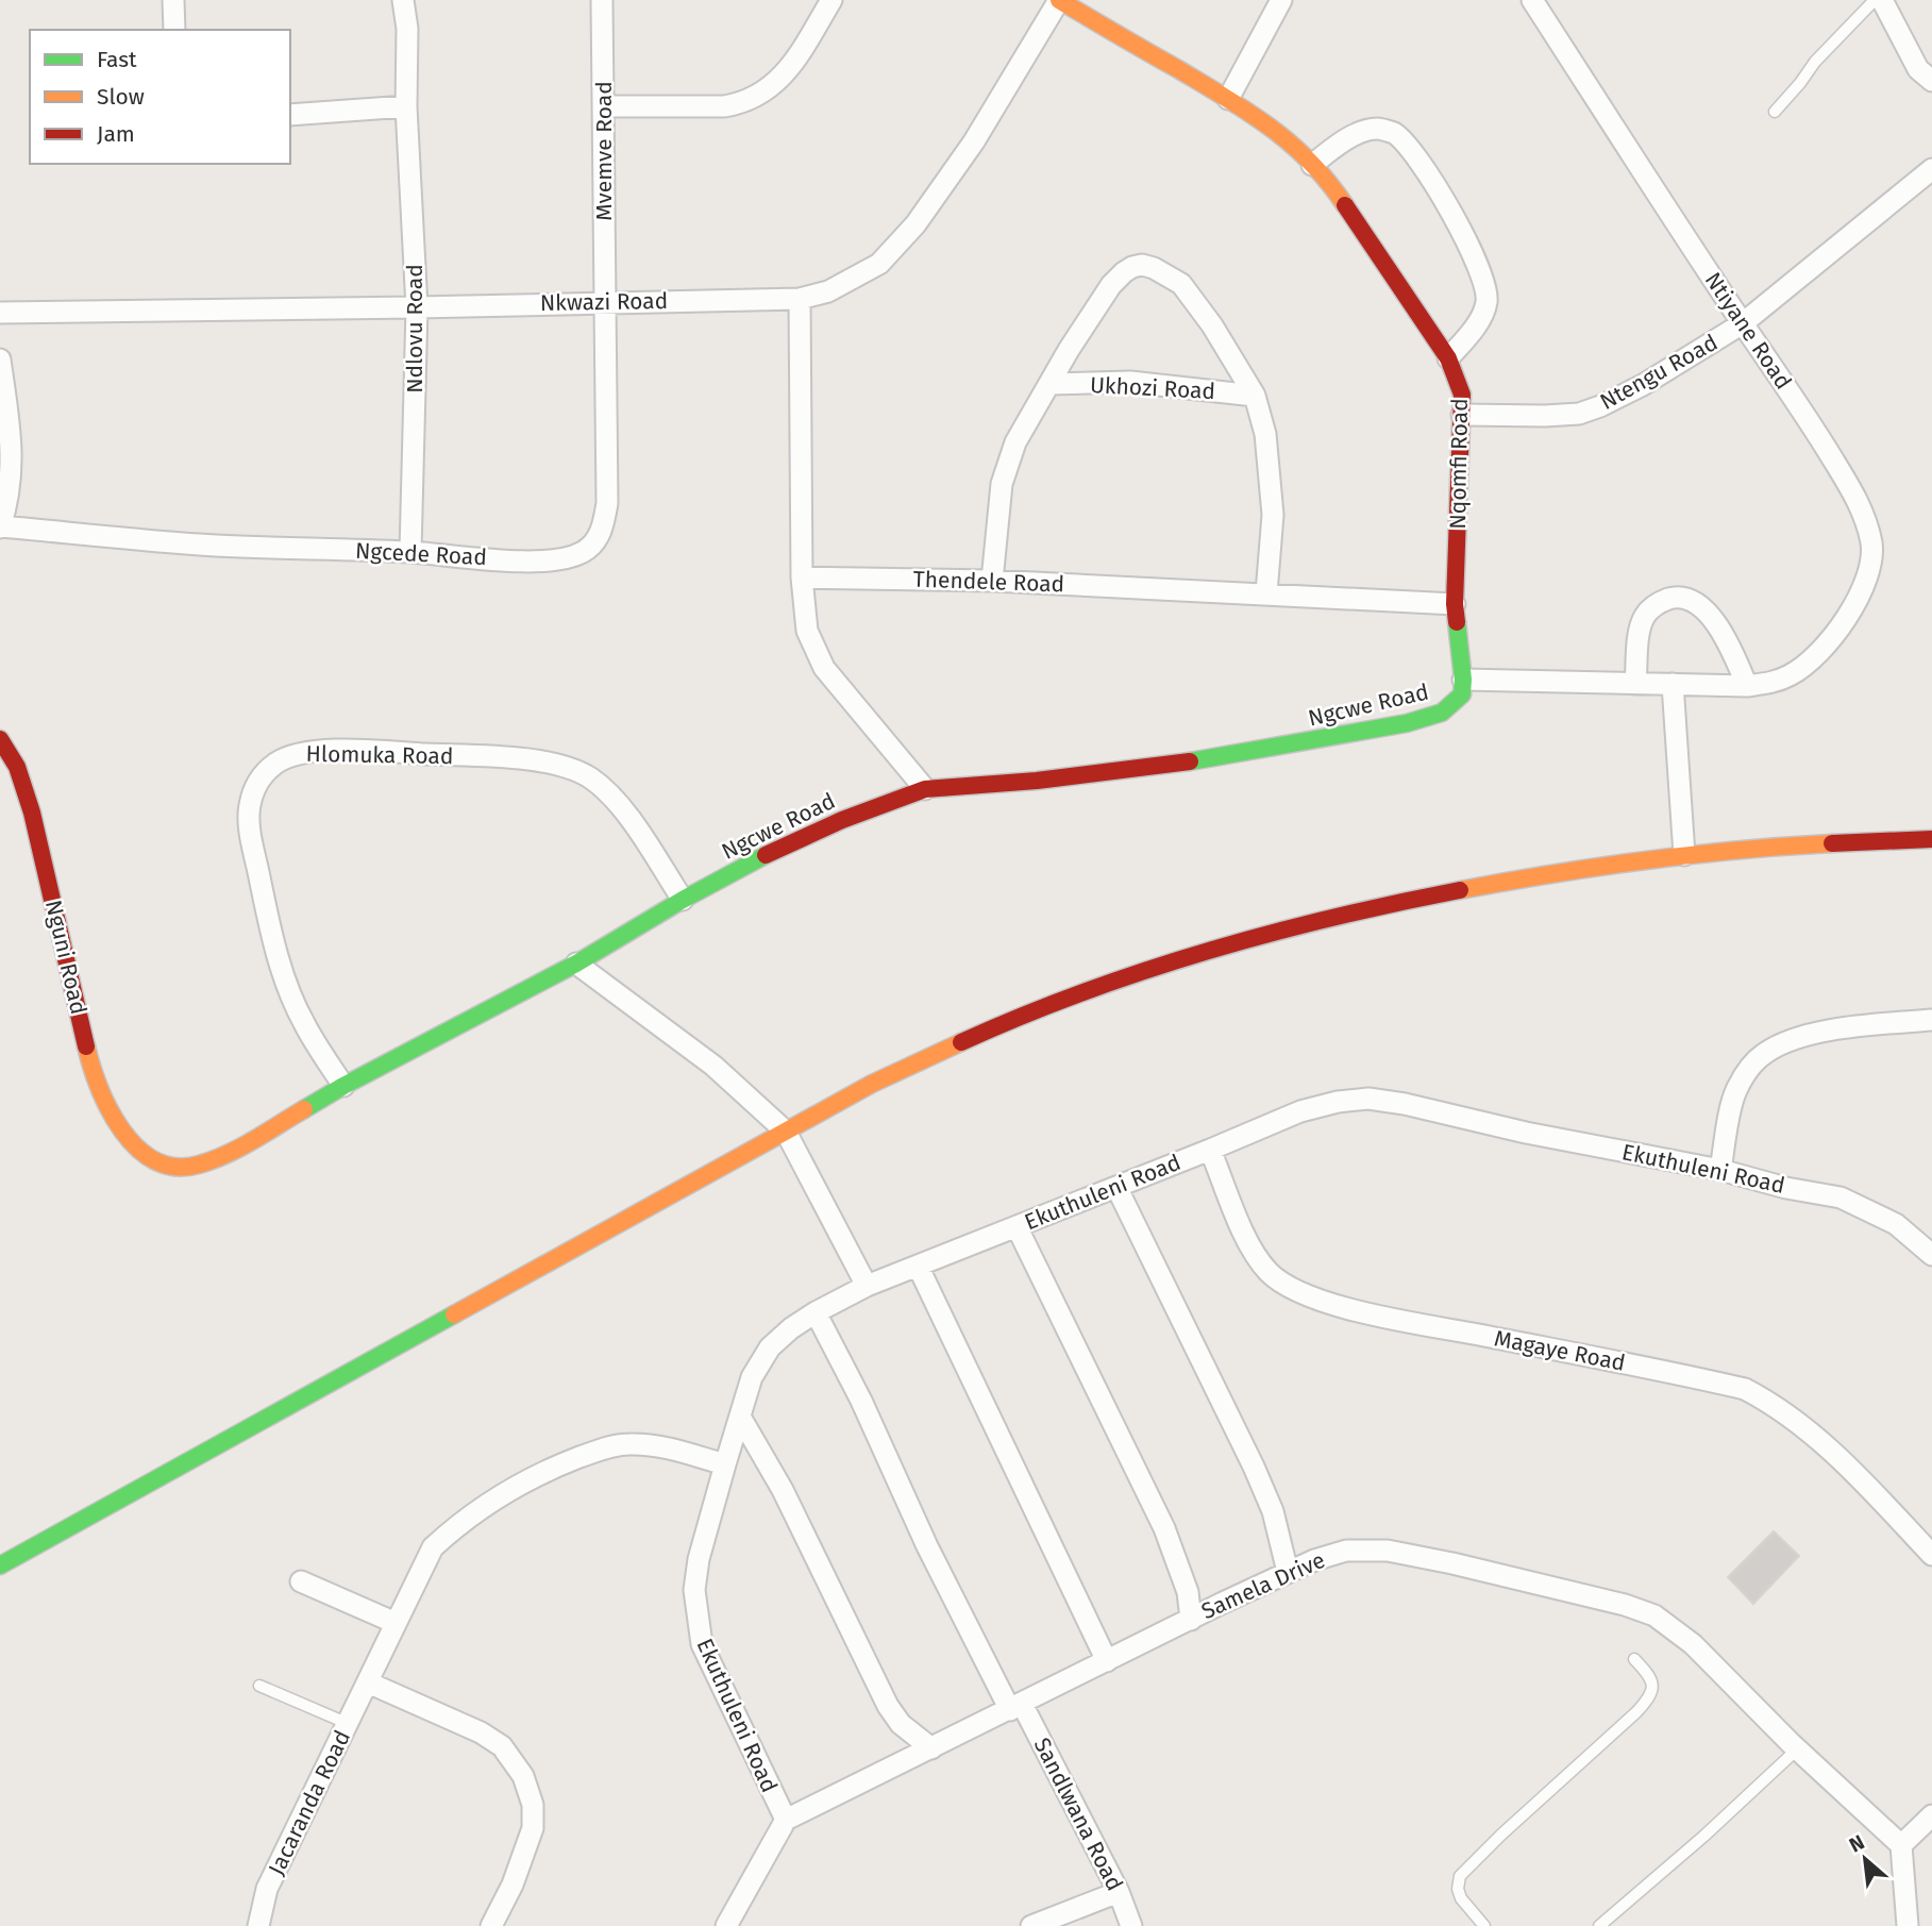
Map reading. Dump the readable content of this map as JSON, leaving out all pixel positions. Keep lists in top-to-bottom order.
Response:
{
  "streets": {
    "street": [
      "Mvemve Road",
      "Nkwazi Road",
      "Ndlovu Road",
      "Ntiyane Road",
      "Ntengu Road",
      "Ukhozi Road",
      "Nqomfi Road",
      "Ngcede Road",
      "Thendele Road",
      "Ngcwe Road",
      "Hlomuka Road",
      "Nguni Road",
      "Ekuthuleni Road",
      "Magaye Road",
      "Samela Drive",
      "Jacaranda Road",
      "Sandlwana Road"
    ]
  },
  "crossings": [
    ["Mvemve Road", "Nkwazi Road"],
    ["Mvemve Road", "Ngcede Road"],
    ["Nkwazi Road", "Ndlovu Road"],
    ["Nkwazi Road", "Nqomfi Road"],
    ["Nkwazi Road", "Ngcede Road"],
    ["Ndlovu Road", "Ngcede Road"],
    ["Ntiyane Road", "Ntengu Road"],
    ["Ntengu Road", "Nqomfi Road"],
    ["Ukhozi Road", "Thendele Road"],
    ["Nqomfi Road", "Thendele Road"],
    ["Nqomfi Road", "Ngcwe Road"],
    ["Ngcwe Road", "Hlomuka Road"],
    ["Ngcwe Road", "Nguni Road"],
    ["Ekuthuleni Road", "Magaye Road"],
    ["Ekuthuleni Road", "Samela Drive"],
    ["Ekuthuleni Road", "Jacaranda Road"],
    ["Ekuthuleni Road", "Sandlwana Road"],
    ["Samela Drive", "Sandlwana Road"]
  ],
  "legend": ["Fast", "Slow", "Jam"],
  "north": "top left"
}
